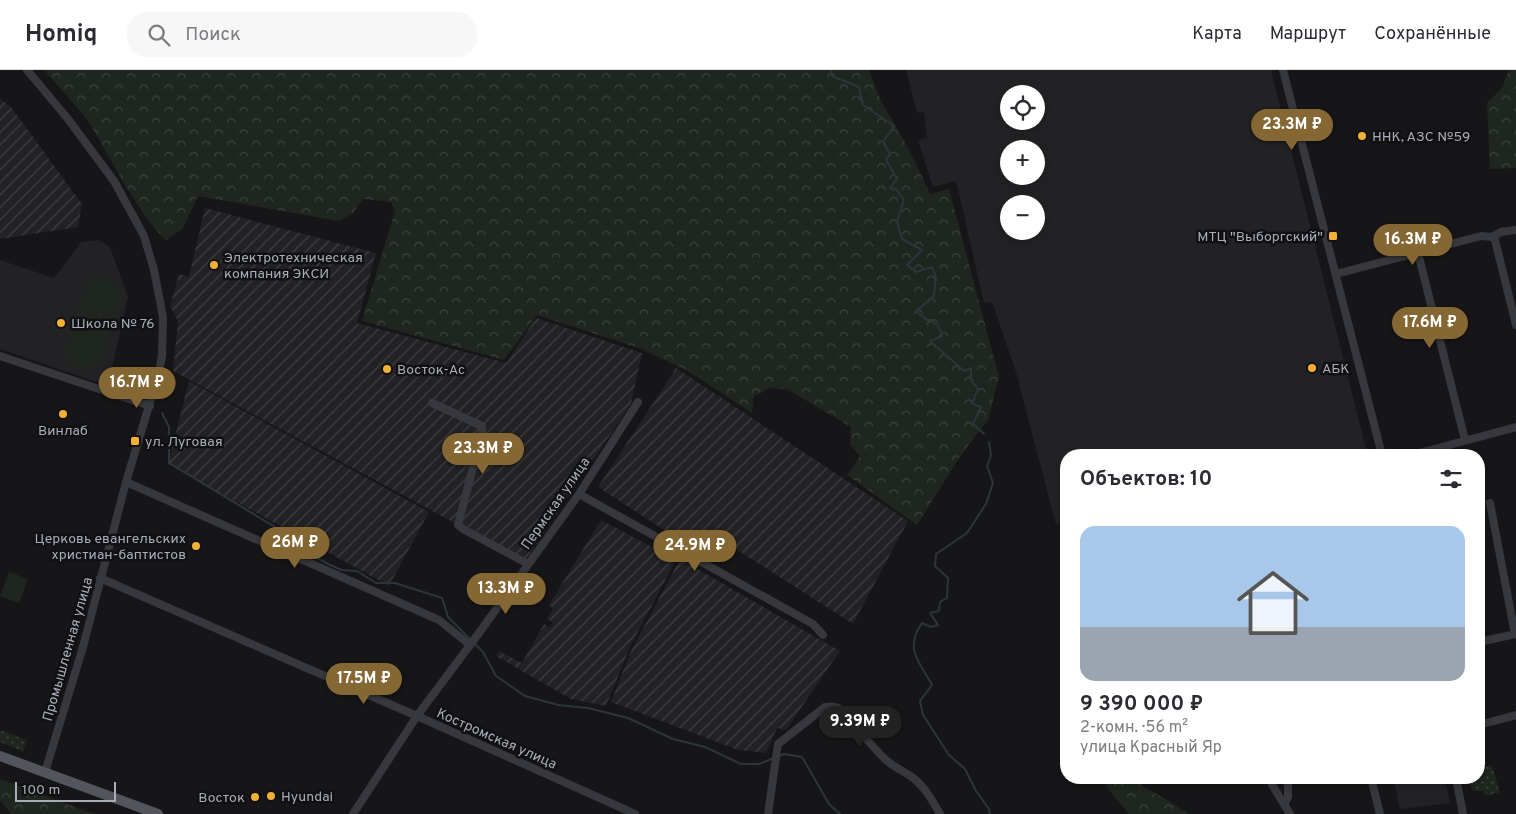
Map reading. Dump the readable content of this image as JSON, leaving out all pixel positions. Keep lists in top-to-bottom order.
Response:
{
  "streets": {
    "street": ["Пермская улица", "Промышленная улица", "Костромская улица"]
  },
  "crossings": [
    ["Пермская улица", "Костромская улица"],
    ["Промышленная улица", "Костромская улица"]
  ],
  "places": {
    "other": [
      "ННК, АЗС №59",
      "Электротехническая компания ЭКСИ",
      "Школа № 76",
      "АБК",
      "Восток-Ас",
      "Винлаб",
      "Церковь евангельских христиан-баптистов",
      "Hyundai",
      "Восток"
    ],
    "transit": ["МТЦ \"Выборгский\"", "ул. Луговая"]
  },
  "scale_bar": "100 m",
  "page": {
    "header": "Homiq",
    "search": "Поиск",
    "nav": ["Карта", "Маршрут", "Сохранённые"],
    "map_buttons": ["+", "−"],
    "price": [
      "23.3M ₽",
      "16.3M ₽",
      "17.6M ₽",
      "16.7M ₽",
      "23.3M ₽",
      "26M ₽",
      "24.9M ₽",
      "13.3M ₽",
      "17.5M ₽",
      "9.39M ₽"
    ],
    "heading": "Объектов: 10",
    "list": [
      {
        "name": "9 390 000 ₽",
        "note": "2-комн. · 56 m² · улица Красный Яр"
      }
    ],
    "scale": "100 m"
  }
}
